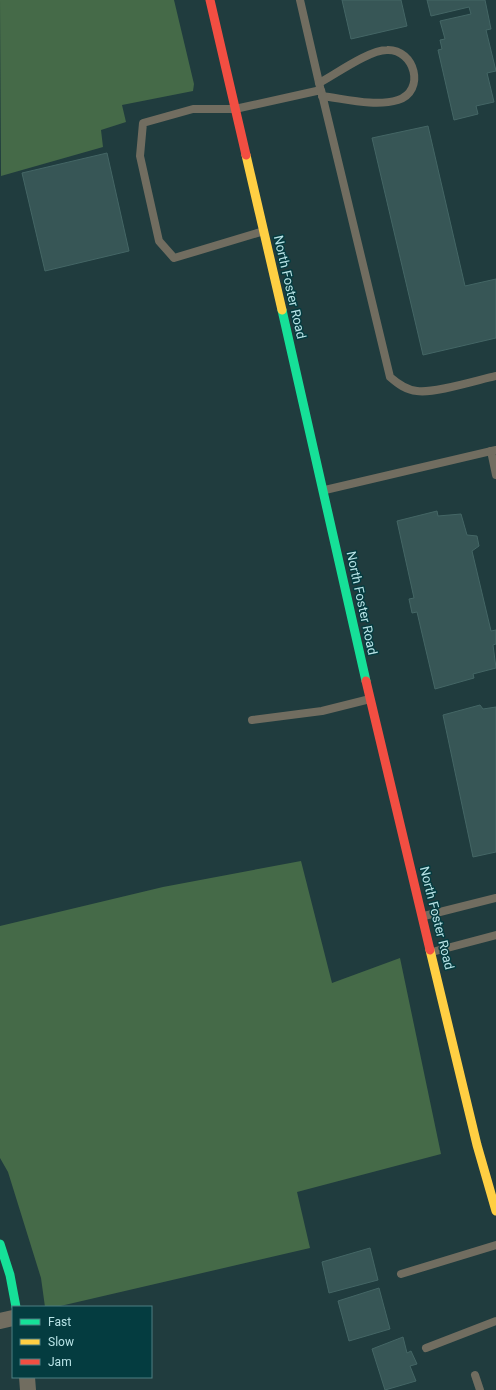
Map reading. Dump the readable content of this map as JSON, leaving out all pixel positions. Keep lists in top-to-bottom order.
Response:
{
  "streets": {
    "main road": ["North Foster Road"]
  },
  "legend": ["Fast", "Slow", "Jam"]
}
